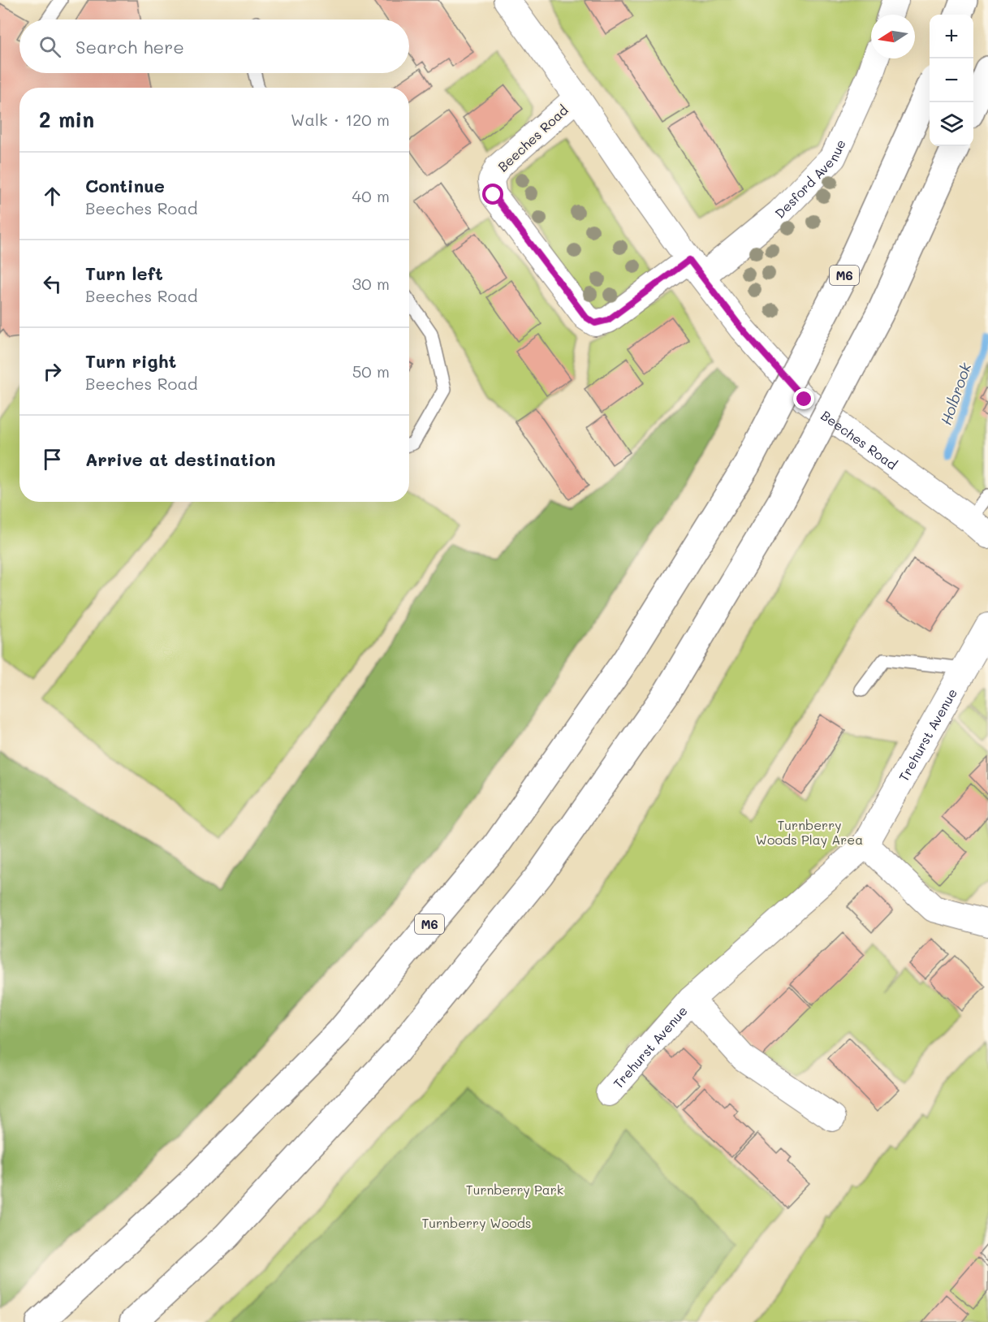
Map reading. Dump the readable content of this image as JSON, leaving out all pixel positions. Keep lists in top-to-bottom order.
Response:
{
  "streets": {
    "highway": ["M6"],
    "street": ["Beeches Road", "Desford Avenue", "Trehurst Avenue"]
  },
  "crossings": [
    ["Beeches Road", "Desford Avenue"]
  ],
  "water": ["Holbrook"],
  "parks": ["Turnberry Woods Play Area", "Turnberry Park", "Turnberry Woods"],
  "north": "left",
  "page": {
    "map_buttons": ["+", "−"],
    "search": "Search here",
    "heading": ["2 min", "Walk · 120 m"],
    "list": [
      ["Continue", "Beeches Road", "40 m"],
      ["Turn left", "Beeches Road", "30 m"],
      ["Turn right", "Beeches Road", "50 m"],
      "Arrive at destination"
    ]
  }
}
